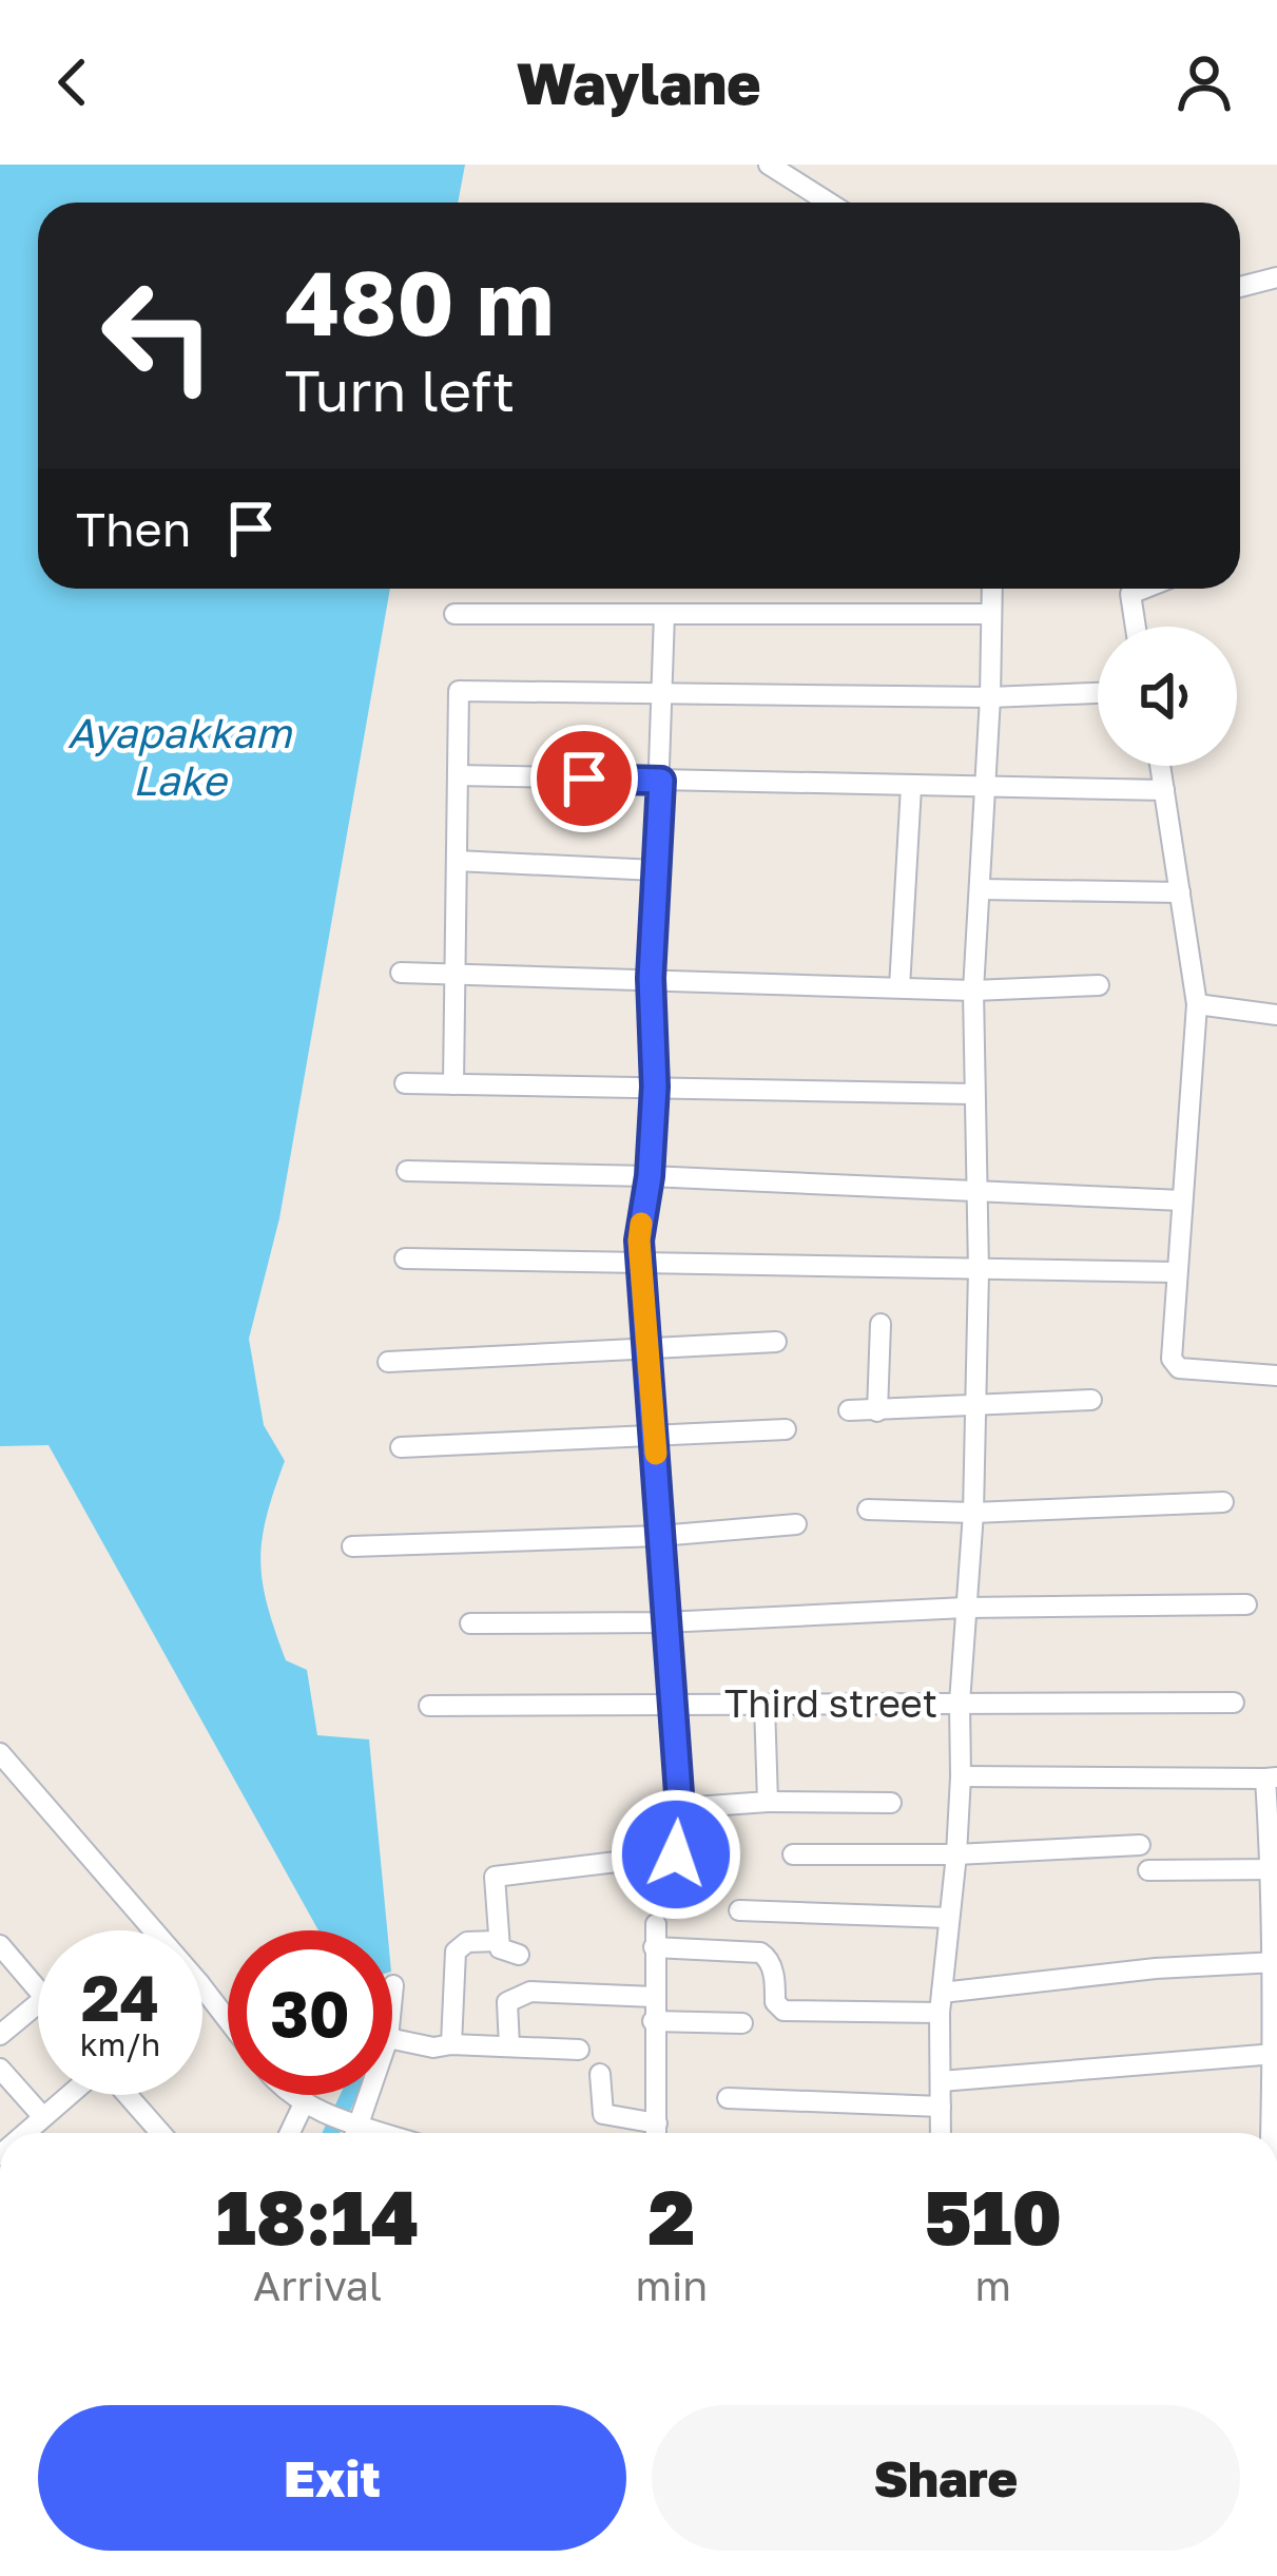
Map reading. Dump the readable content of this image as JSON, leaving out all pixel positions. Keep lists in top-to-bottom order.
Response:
{
  "streets": {
    "street": ["Third street"]
  },
  "water": ["Ayapakkam Lake"],
  "page": {
    "header": "Waylane",
    "turn": ["480 m", "Turn left"],
    "then": "Then",
    "speed": "24 km/h",
    "limit": "30",
    "eta": [
      "18:14",
      "Arrival",
      "2",
      "min",
      "510",
      "m"
    ],
    "buttons": ["Exit", "Share"]
  }
}
